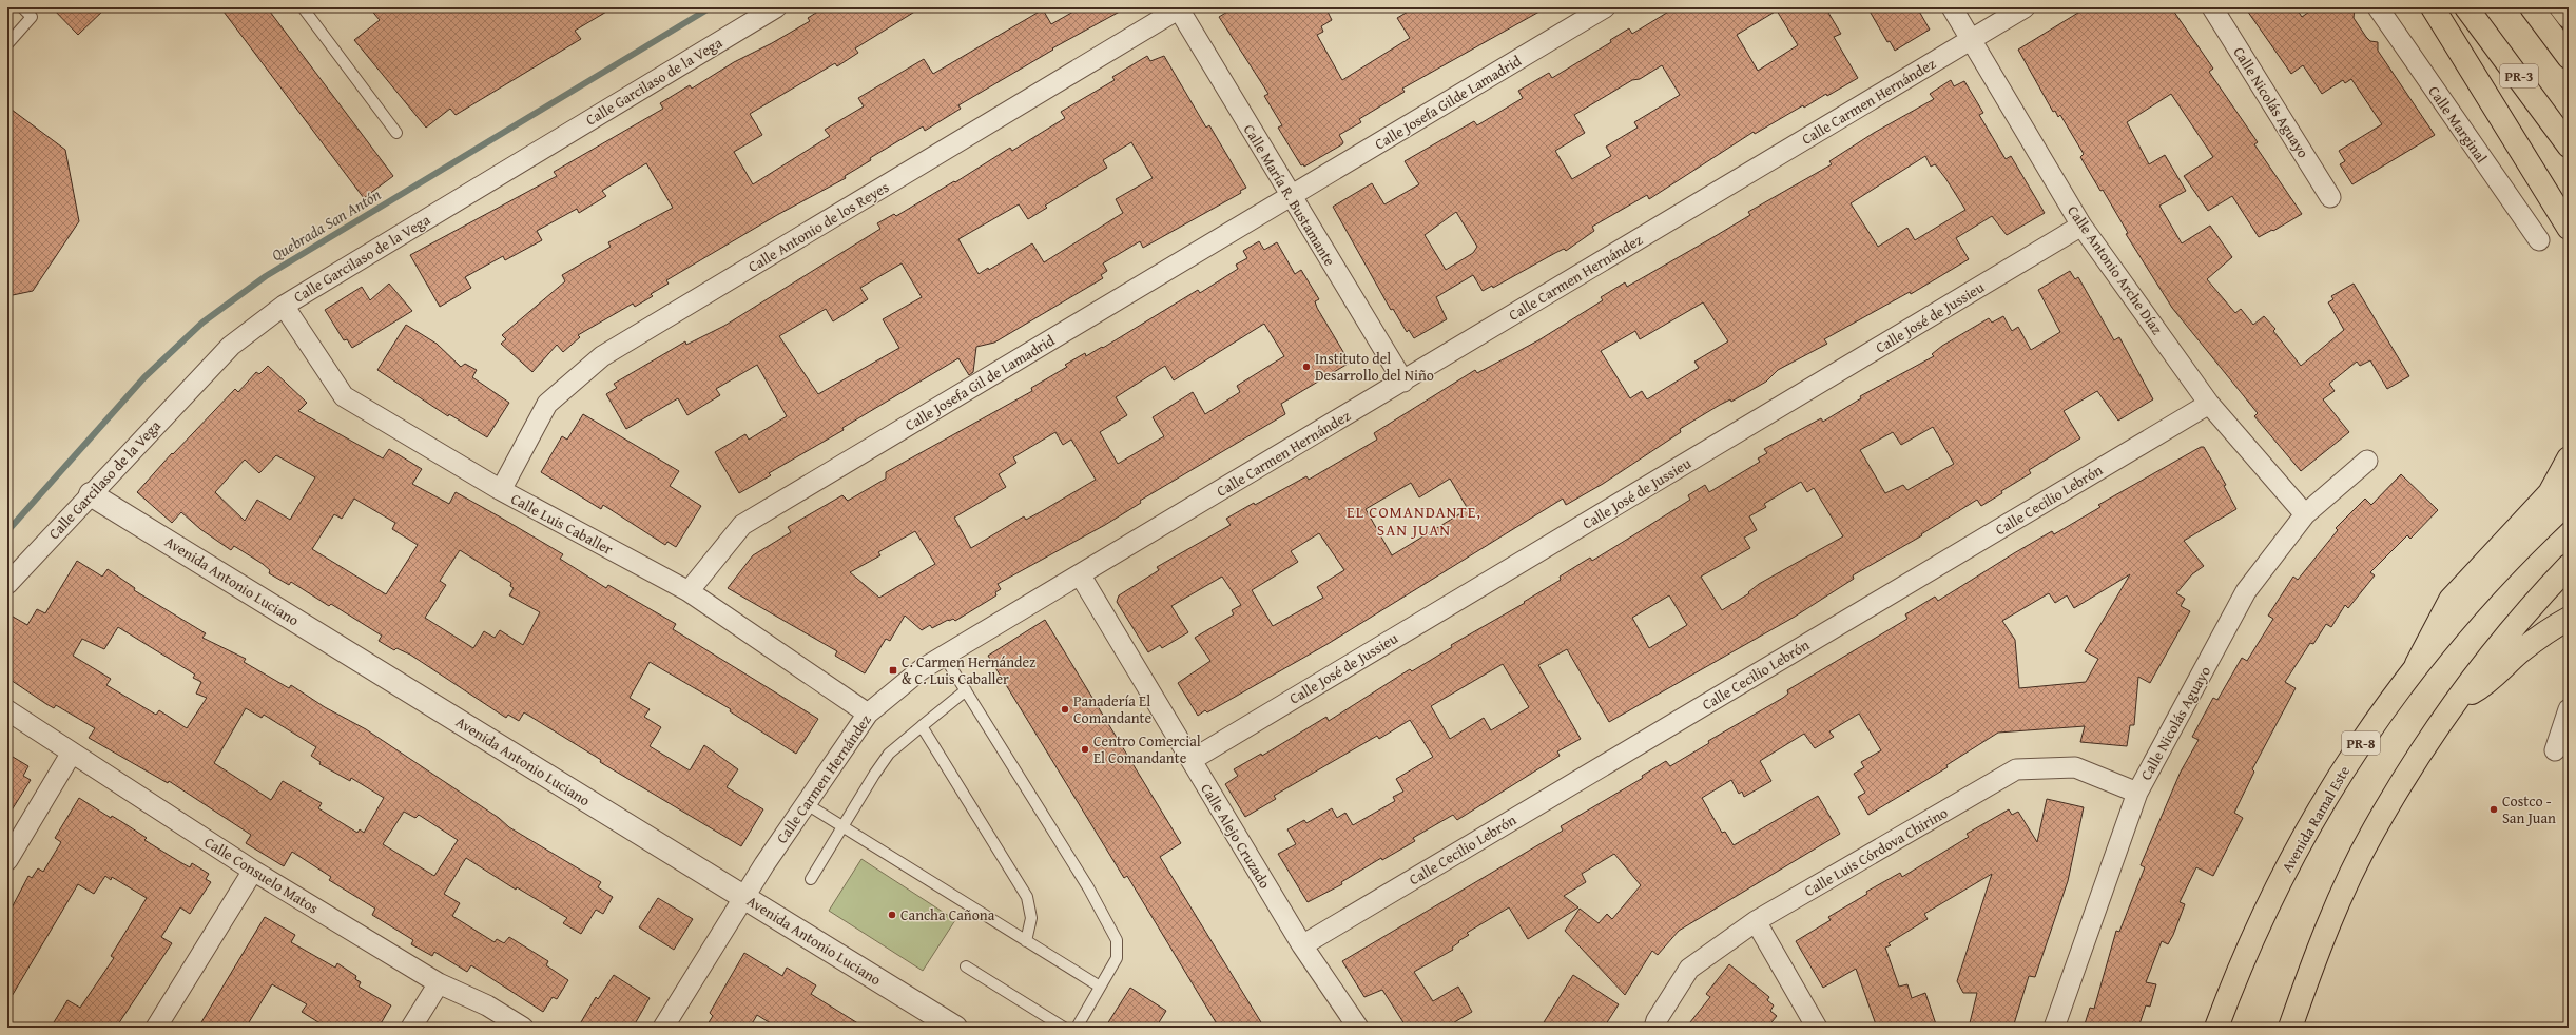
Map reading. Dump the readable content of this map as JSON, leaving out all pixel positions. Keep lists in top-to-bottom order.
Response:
{
  "streets": {
    "main road": ["PR-3", "PR-8", "Avenida Ramal Este"],
    "street": [
      "Calle Garcilaso de la Vega",
      "Calle Carmen Hernández",
      "Calle Josefa Gilde Lamadrid",
      "Calle Nicolás Aguayo",
      "Calle Marginal",
      "Calle María R. Bustamante",
      "Calle Antonio de los Reyes",
      "Calle Antonio Arche Díaz",
      "Calle José de Jussieu",
      "Calle Josefa Gil de Lamadrid",
      "Calle Cecilio Lebrón",
      "Calle Luis Caballer",
      "Avenida Antonio Luciano",
      "Calle Alejo Cruzado",
      "Calle Luis Córdova Chirino",
      "Calle Consuelo Matos"
    ]
  },
  "crossings": [
    ["Calle Garcilaso de la Vega", "Calle Luis Caballer"],
    ["Calle Garcilaso de la Vega", "Avenida Antonio Luciano"],
    ["Calle Carmen Hernández", "Calle María R. Bustamante"],
    ["Calle Carmen Hernández", "Calle Antonio Arche Díaz"],
    ["Calle Carmen Hernández", "Calle Luis Caballer"],
    ["Calle Carmen Hernández", "Avenida Antonio Luciano"],
    ["Calle Carmen Hernández", "Calle Alejo Cruzado"],
    ["Calle Josefa Gilde Lamadrid", "Calle María R. Bustamante"],
    ["Calle Josefa Gilde Lamadrid", "Calle Josefa Gil de Lamadrid"],
    ["Calle Nicolás Aguayo", "Calle Antonio Arche Díaz"],
    ["Calle Nicolás Aguayo", "Calle Luis Córdova Chirino"],
    ["Calle María R. Bustamante", "Calle Antonio de los Reyes"],
    ["Calle María R. Bustamante", "Calle Josefa Gil de Lamadrid"],
    ["Calle Antonio de los Reyes", "Calle Luis Caballer"],
    ["Calle Antonio Arche Díaz", "Calle José de Jussieu"],
    ["Calle Antonio Arche Díaz", "Calle Cecilio Lebrón"],
    ["Calle José de Jussieu", "Calle Alejo Cruzado"],
    ["Calle Josefa Gil de Lamadrid", "Calle Luis Caballer"],
    ["Calle Cecilio Lebrón", "Calle Alejo Cruzado"]
  ],
  "districts": ["EL COMANDANTE, SAN JUAN"],
  "water": ["Quebrada San Antón"],
  "places": {
    "other": [
      "Instituto del Desarrollo del Niño",
      "Panadería El Comandante",
      "Centro Comercial El Comandante",
      "Costco - San Juan",
      "Cancha Cañona"
    ],
    "transit": ["C. Carmen Hernández & C. Luis Caballer"]
  }
}
